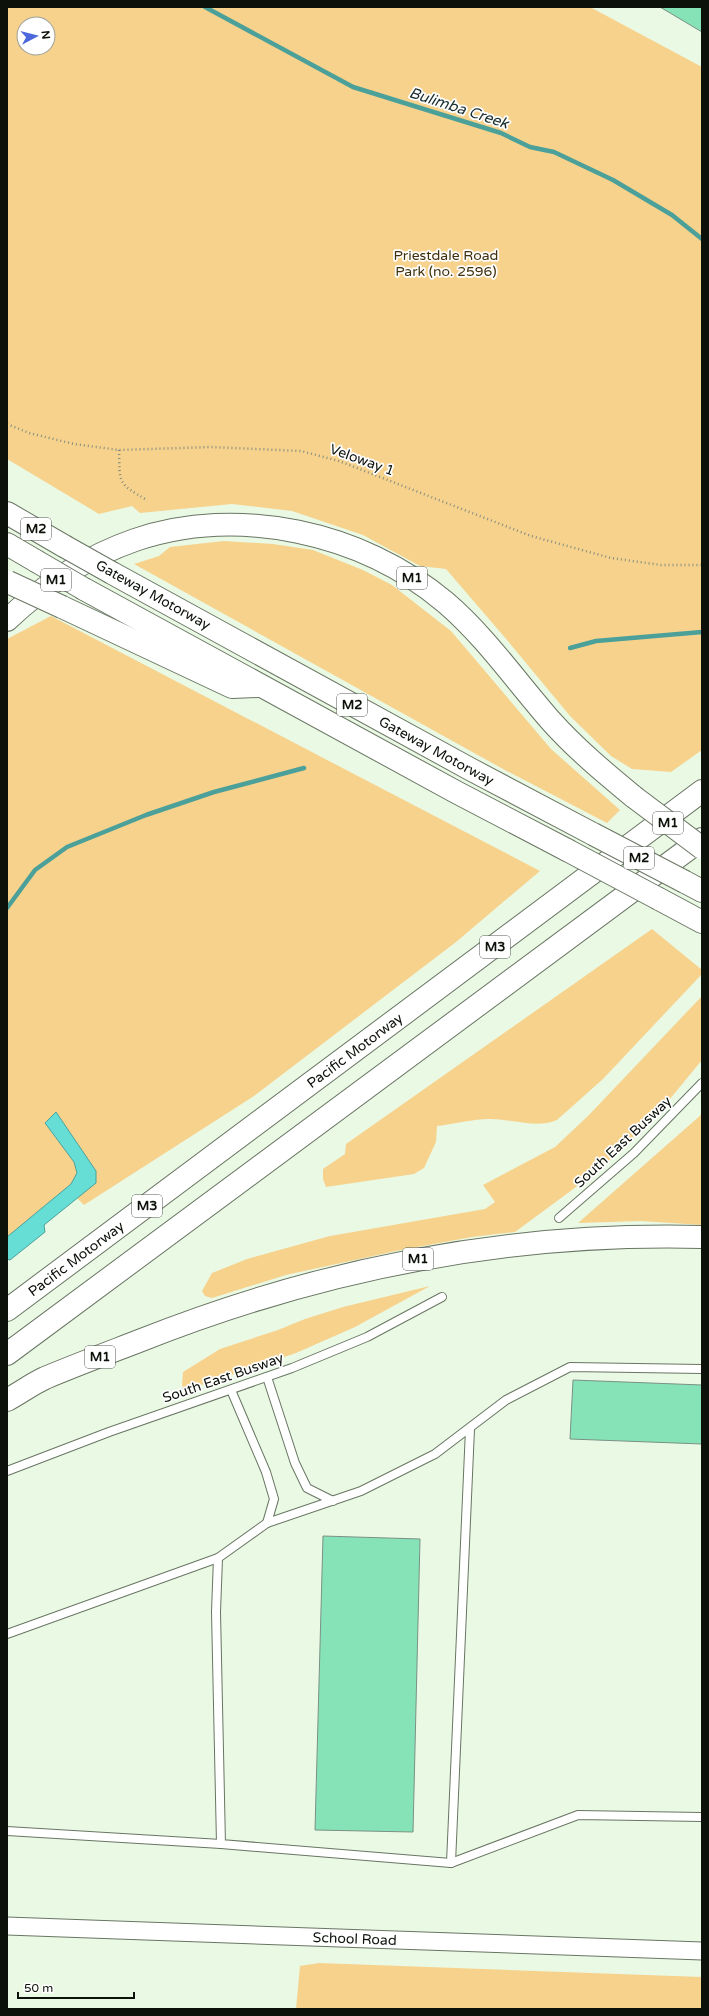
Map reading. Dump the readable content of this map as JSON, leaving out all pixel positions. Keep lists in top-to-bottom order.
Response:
{
  "streets": {
    "highway": [
      "M2",
      "M1",
      "Gateway Motorway",
      "M3",
      "Pacific Motorway"
    ],
    "street": ["School Road"],
    "lane": ["South East Busway"],
    "path": ["Veloway 1"]
  },
  "water": ["Bulimba Creek"],
  "parks": ["Priestdale Road Park (no. 2596)"],
  "scale_bar": "50 m",
  "north": "right"
}
